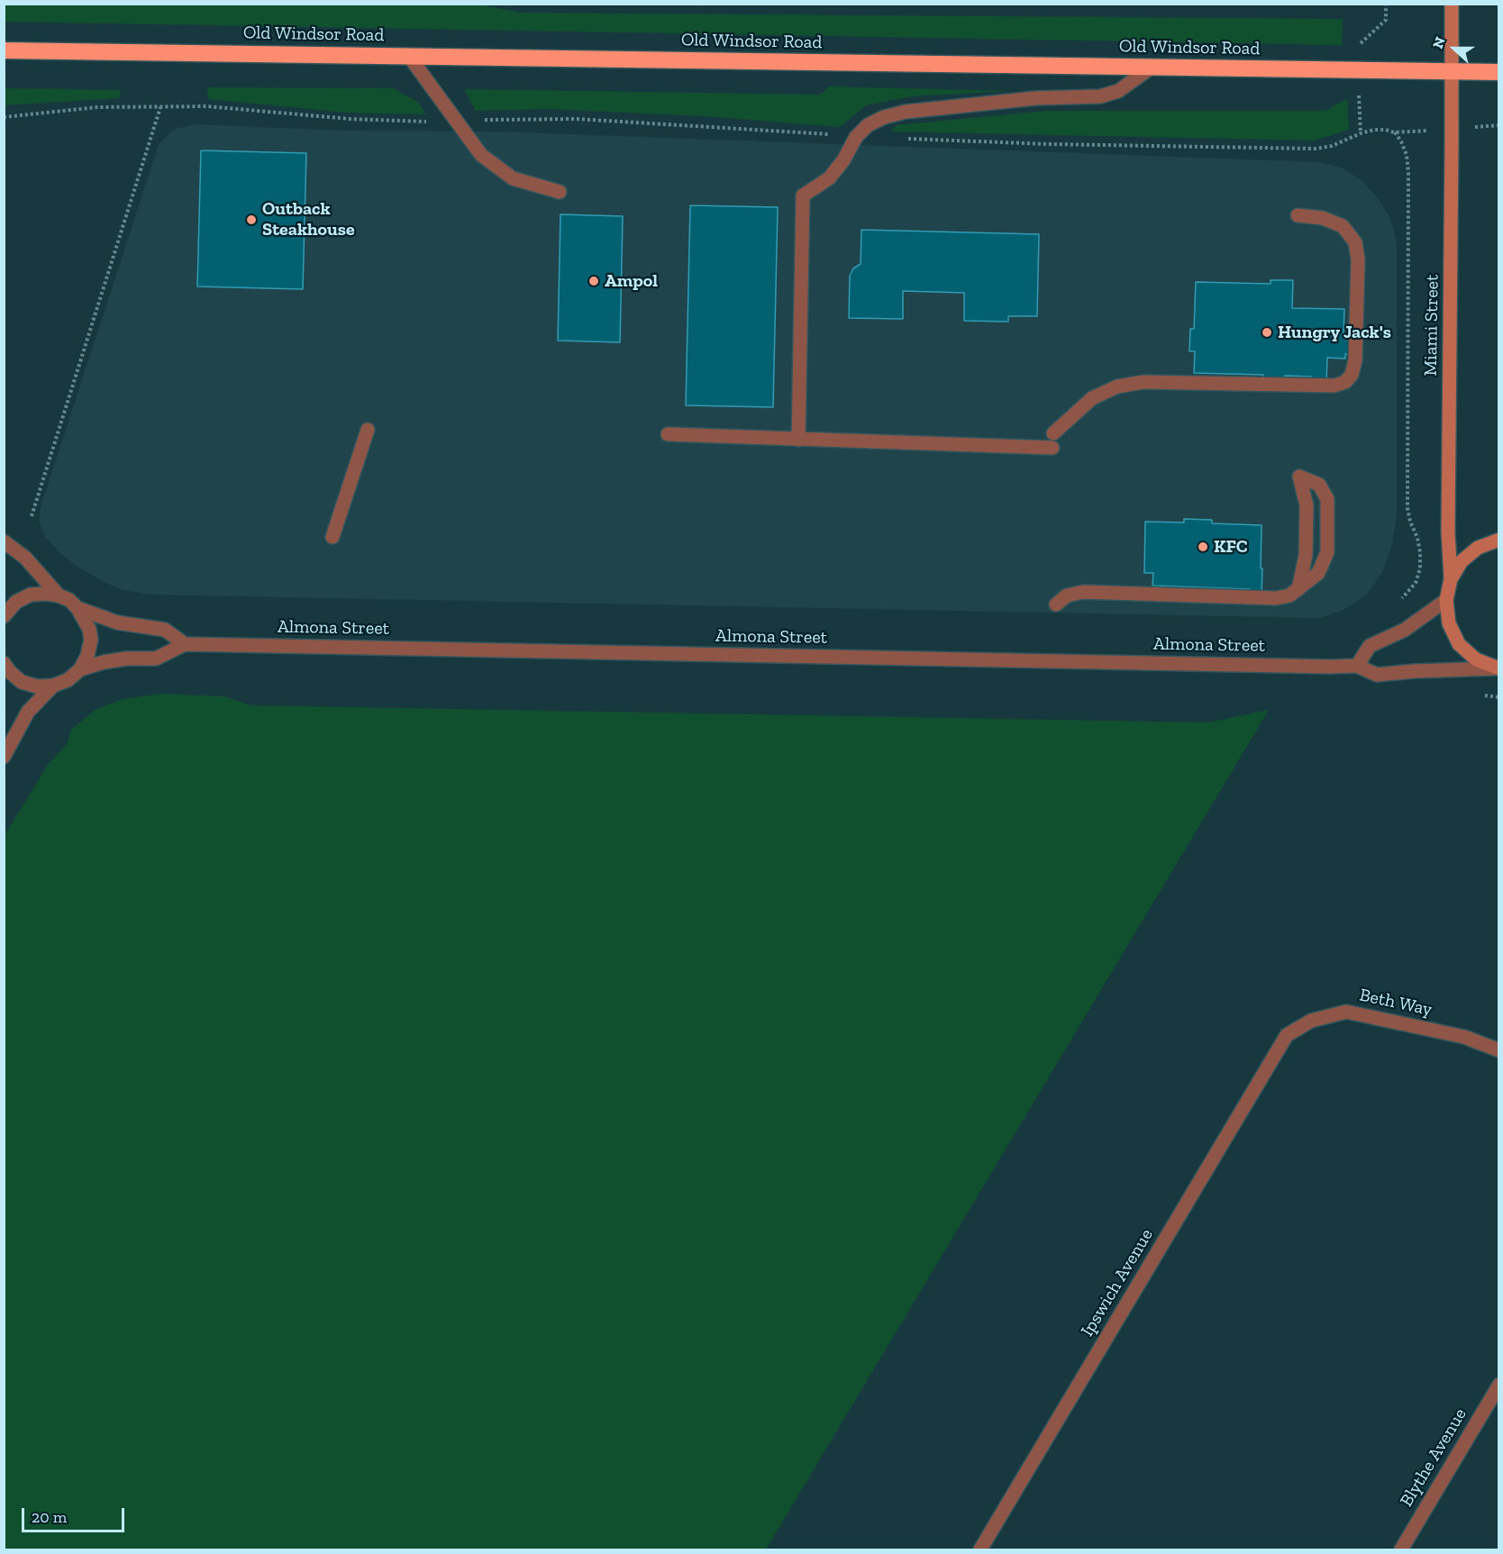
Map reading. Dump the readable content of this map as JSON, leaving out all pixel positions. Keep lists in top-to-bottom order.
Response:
{
  "streets": {
    "highway": ["Old Windsor Road"],
    "street": [
      "Miami Street",
      "Almona Street",
      "Beth Way",
      "Ipswich Avenue",
      "Blythe Avenue"
    ]
  },
  "crossings": [
    ["Old Windsor Road", "Miami Street"],
    ["Beth Way", "Ipswich Avenue"]
  ],
  "places": [
    "Outback Steakhouse",
    "Ampol",
    "Hungry Jack's",
    "KFC"
  ],
  "scale_bar": "20 m",
  "north": "left"
}
